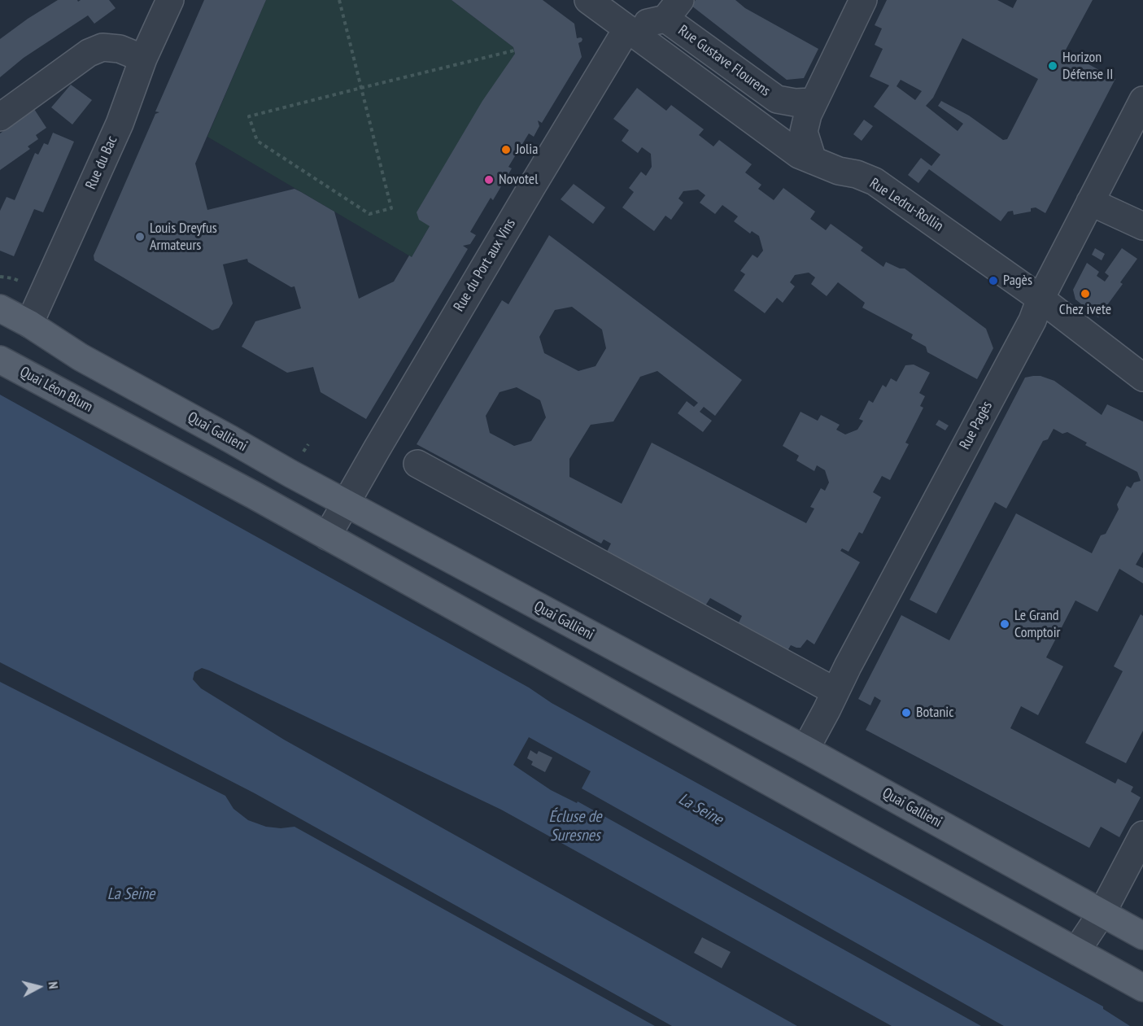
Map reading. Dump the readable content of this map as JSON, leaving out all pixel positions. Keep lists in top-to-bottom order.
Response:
{
  "streets": {
    "main road": ["Quai Léon Blum", "Quai Gallieni"],
    "street": [
      "Rue Gustave Flourens",
      "Rue du Bac",
      "Rue Ledru-Rollin",
      "Rue du Port aux Vins",
      "Rue Pagès"
    ]
  },
  "crossings": [
    ["Rue du Bac", "Quai Gallieni"],
    ["Rue Ledru-Rollin", "Rue du Port aux Vins"],
    ["Rue Ledru-Rollin", "Rue Pagès"],
    ["Rue du Port aux Vins", "Quai Léon Blum"],
    ["Rue du Port aux Vins", "Quai Gallieni"],
    ["Rue Pagès", "Quai Gallieni"]
  ],
  "water": ["La Seine", "Écluse de Suresnes"],
  "places": [
    "Horizon Défense II",
    "Jolia",
    "Novotel",
    "Louis Dreyfus Armateurs",
    "Pagès",
    "Chez ivete",
    "Le Grand Comptoir",
    "Botanic"
  ],
  "north": "right"
}
